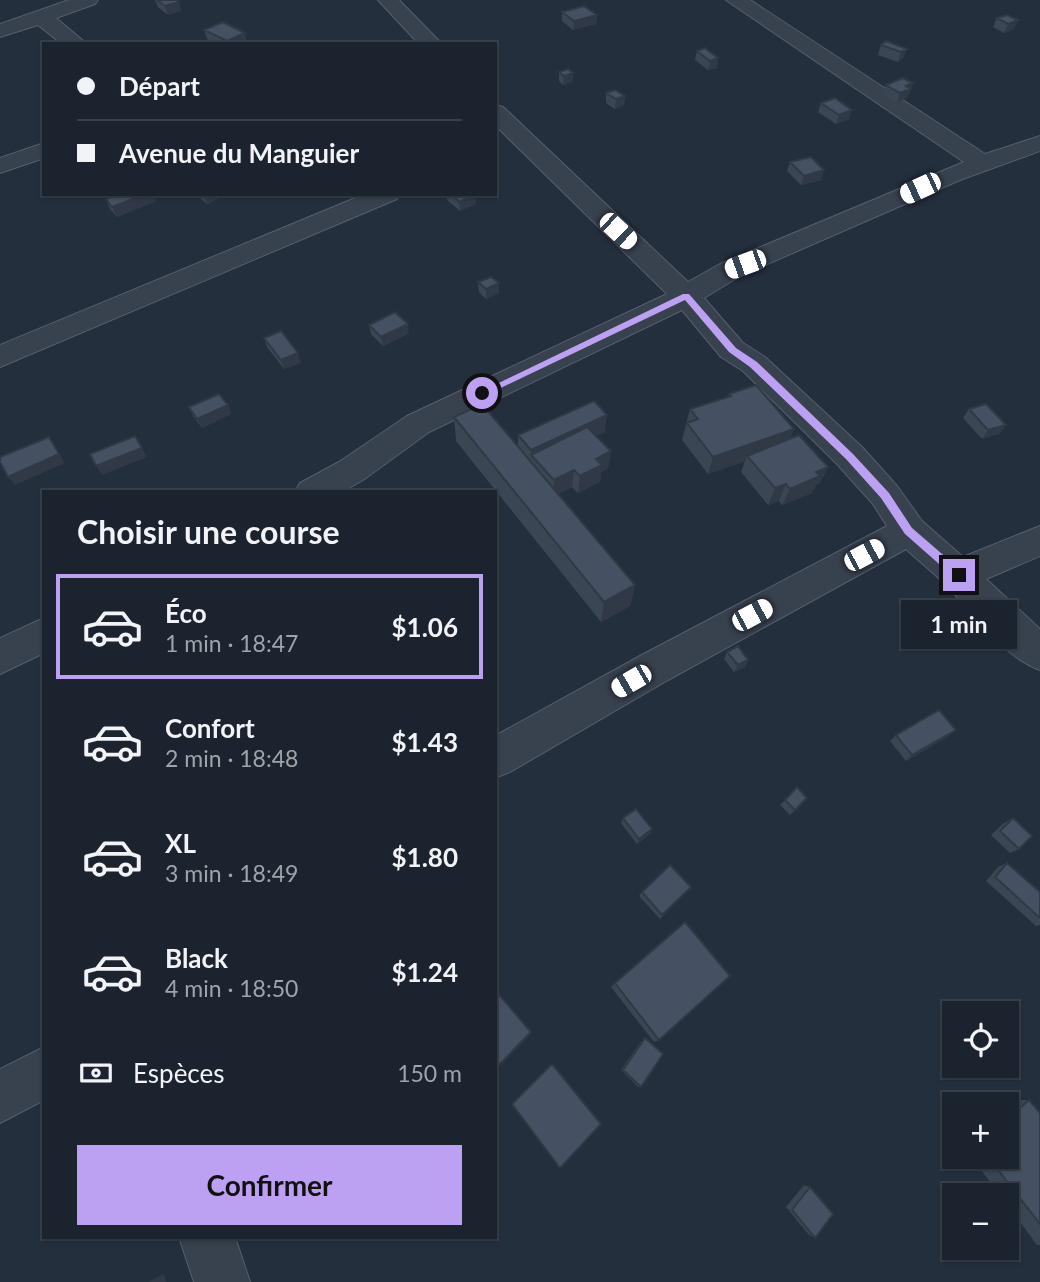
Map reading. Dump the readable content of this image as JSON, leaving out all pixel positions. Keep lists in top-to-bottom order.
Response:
{
  "page": {
    "banner": ["Départ", "Avenue du Manguier"],
    "heading": "Choisir une course",
    "list": [
      {
        "name": "Éco",
        "note": "1 min · 18:47",
        "value": "$1.06"
      },
      {
        "name": "Confort",
        "note": "2 min · 18:48",
        "value": "$1.43"
      },
      {
        "name": "XL",
        "note": "3 min · 18:49",
        "value": "$1.80"
      },
      {
        "name": "Black",
        "note": "4 min · 18:50",
        "value": "$1.24"
      }
    ],
    "bubble": "1 min",
    "map_buttons": ["+", "−"],
    "pay": ["Espèces", "150 m"],
    "buttons": "Confirmer"
  }
}
